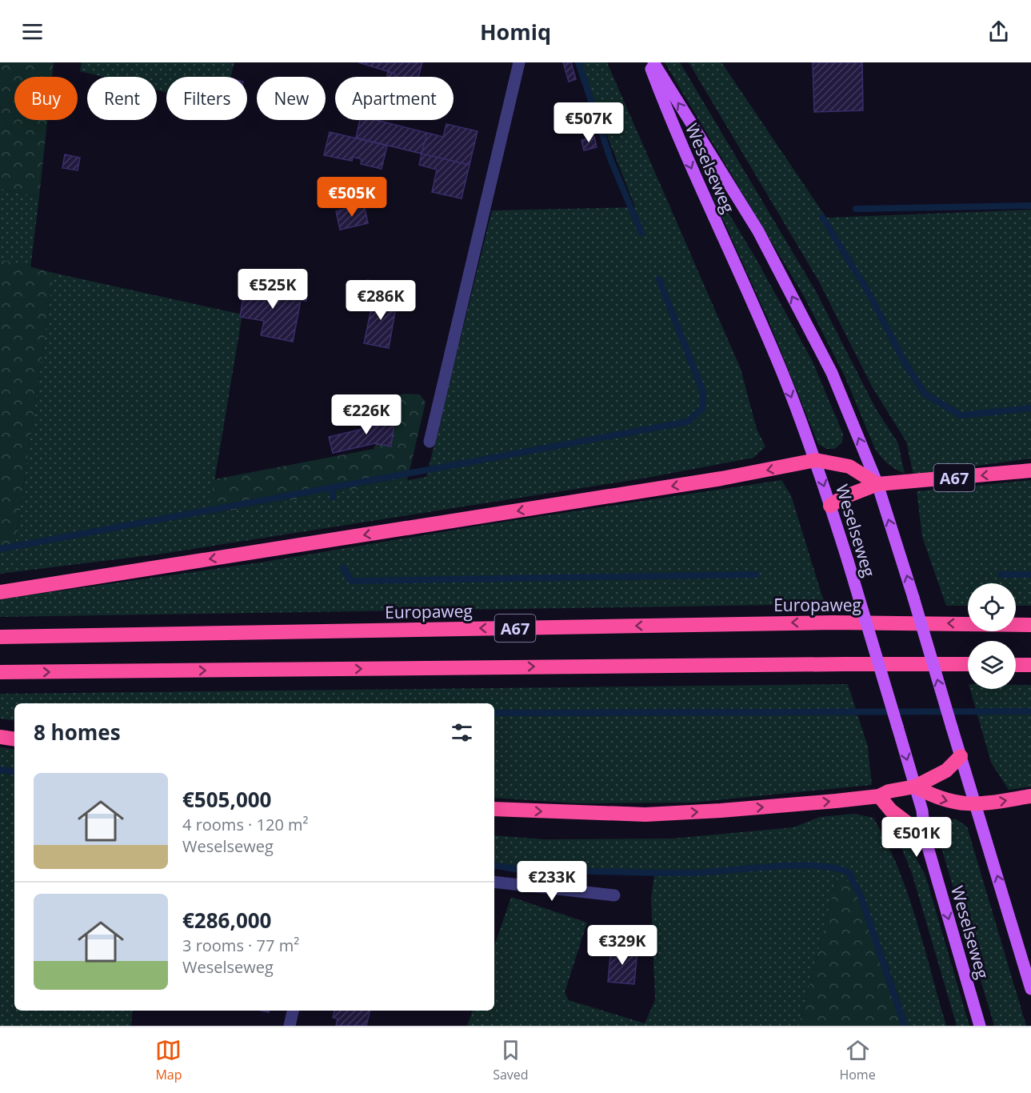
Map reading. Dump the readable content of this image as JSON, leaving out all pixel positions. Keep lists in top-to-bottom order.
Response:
{
  "streets": {
    "highway": ["A67", "Europaweg"],
    "main road": ["Weselseweg"]
  },
  "crossings": [
    ["Weselseweg", "A67"]
  ],
  "page": {
    "header": "Homiq",
    "chip": [
      "Buy",
      "Rent",
      "Filters",
      "New",
      "Apartment"
    ],
    "price": [
      "€507K",
      "€505K",
      "€525K",
      "€286K",
      "€226K",
      "€501K",
      "€233K",
      "€329K"
    ],
    "heading": "8 homes",
    "list": [
      {
        "name": "€505,000",
        "note": "4 rooms · 120 m² · Weselseweg"
      },
      {
        "name": "€286,000",
        "note": "3 rooms · 77 m² · Weselseweg"
      }
    ],
    "tabs": ["Map", "Saved", "Home"]
  }
}
